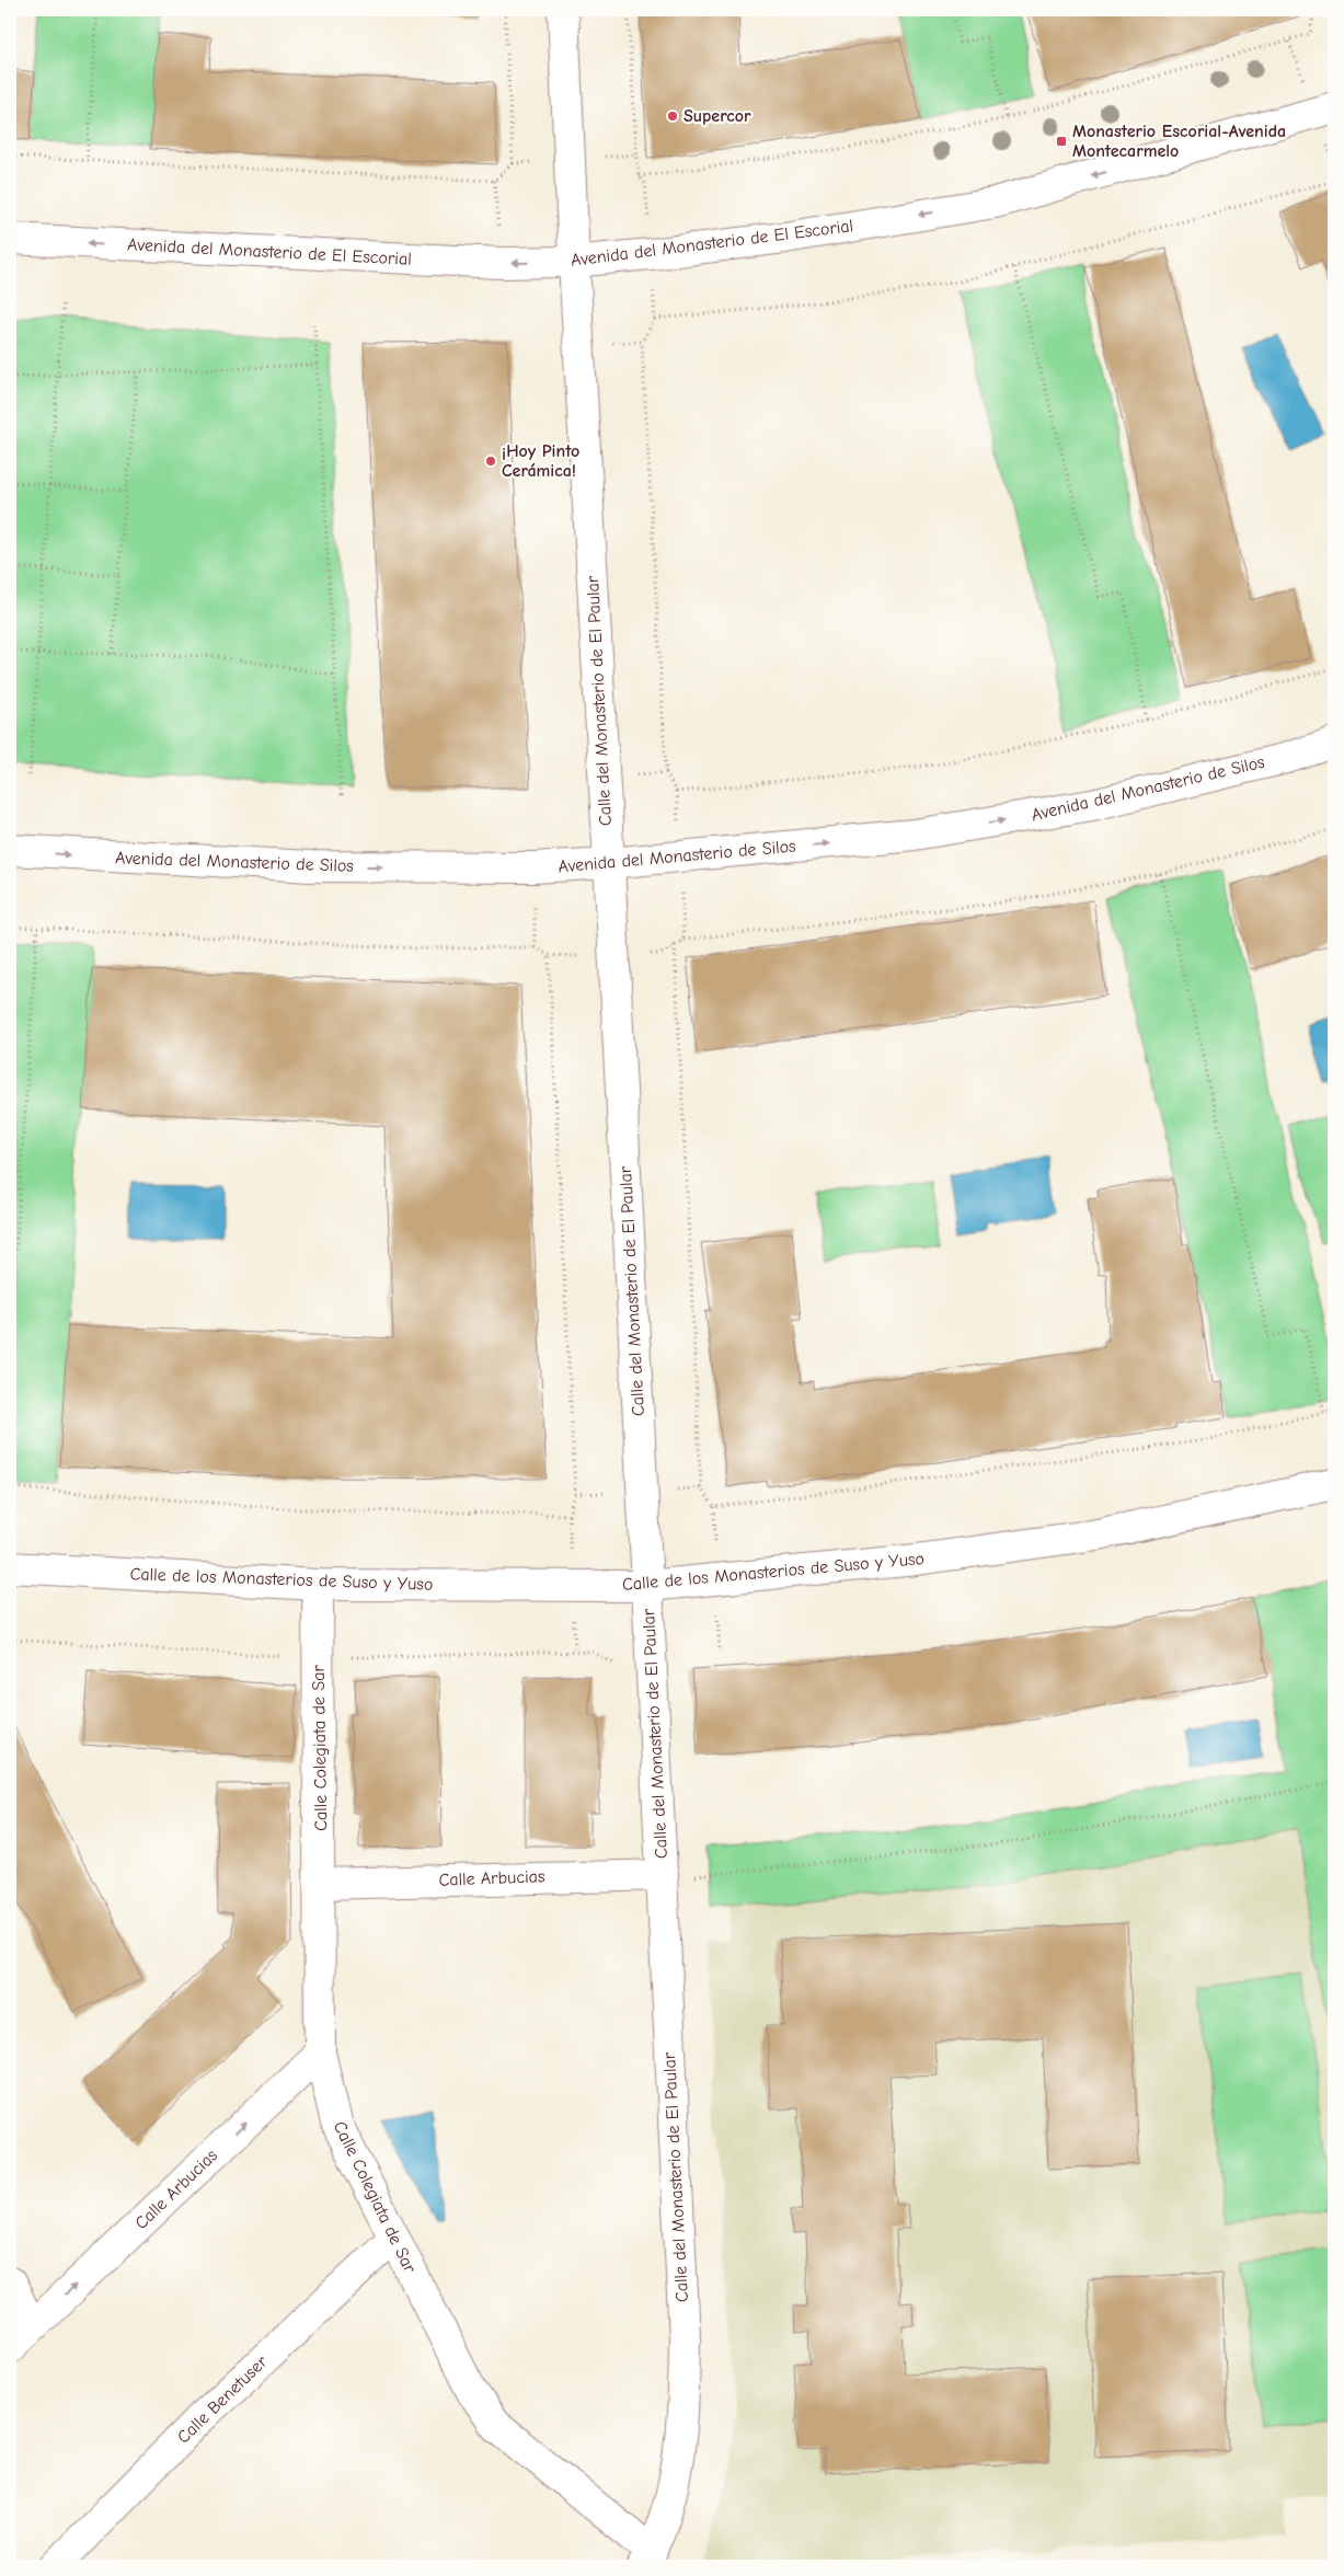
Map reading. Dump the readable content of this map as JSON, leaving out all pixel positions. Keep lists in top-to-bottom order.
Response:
{
  "streets": {
    "street": [
      "Avenida del Monasterio de El Escorial",
      "Calle del Monasterio de El Paular",
      "Avenida del Monasterio de Silos",
      "Calle de los Monasterios de Suso y Yuso",
      "Calle Colegiata de Sar",
      "Calle Arbucias",
      "Calle Benetuser"
    ]
  },
  "crossings": [
    ["Avenida del Monasterio de El Escorial", "Calle del Monasterio de El Paular"],
    ["Calle del Monasterio de El Paular", "Avenida del Monasterio de Silos"],
    ["Calle del Monasterio de El Paular", "Calle de los Monasterios de Suso y Yuso"],
    ["Calle del Monasterio de El Paular", "Calle Colegiata de Sar"],
    ["Calle del Monasterio de El Paular", "Calle Arbucias"],
    ["Calle de los Monasterios de Suso y Yuso", "Calle Colegiata de Sar"],
    ["Calle Colegiata de Sar", "Calle Arbucias"],
    ["Calle Colegiata de Sar", "Calle Benetuser"]
  ],
  "one_way": ["Avenida del Monasterio de El Escorial", "Avenida del Monasterio de Silos", "Calle Arbucias"],
  "places": {
    "other": ["Supercor", "¡Hoy Pinto Cerámica!"],
    "transit": ["Monasterio Escorial-Avenida Montecarmelo"]
  }
}
